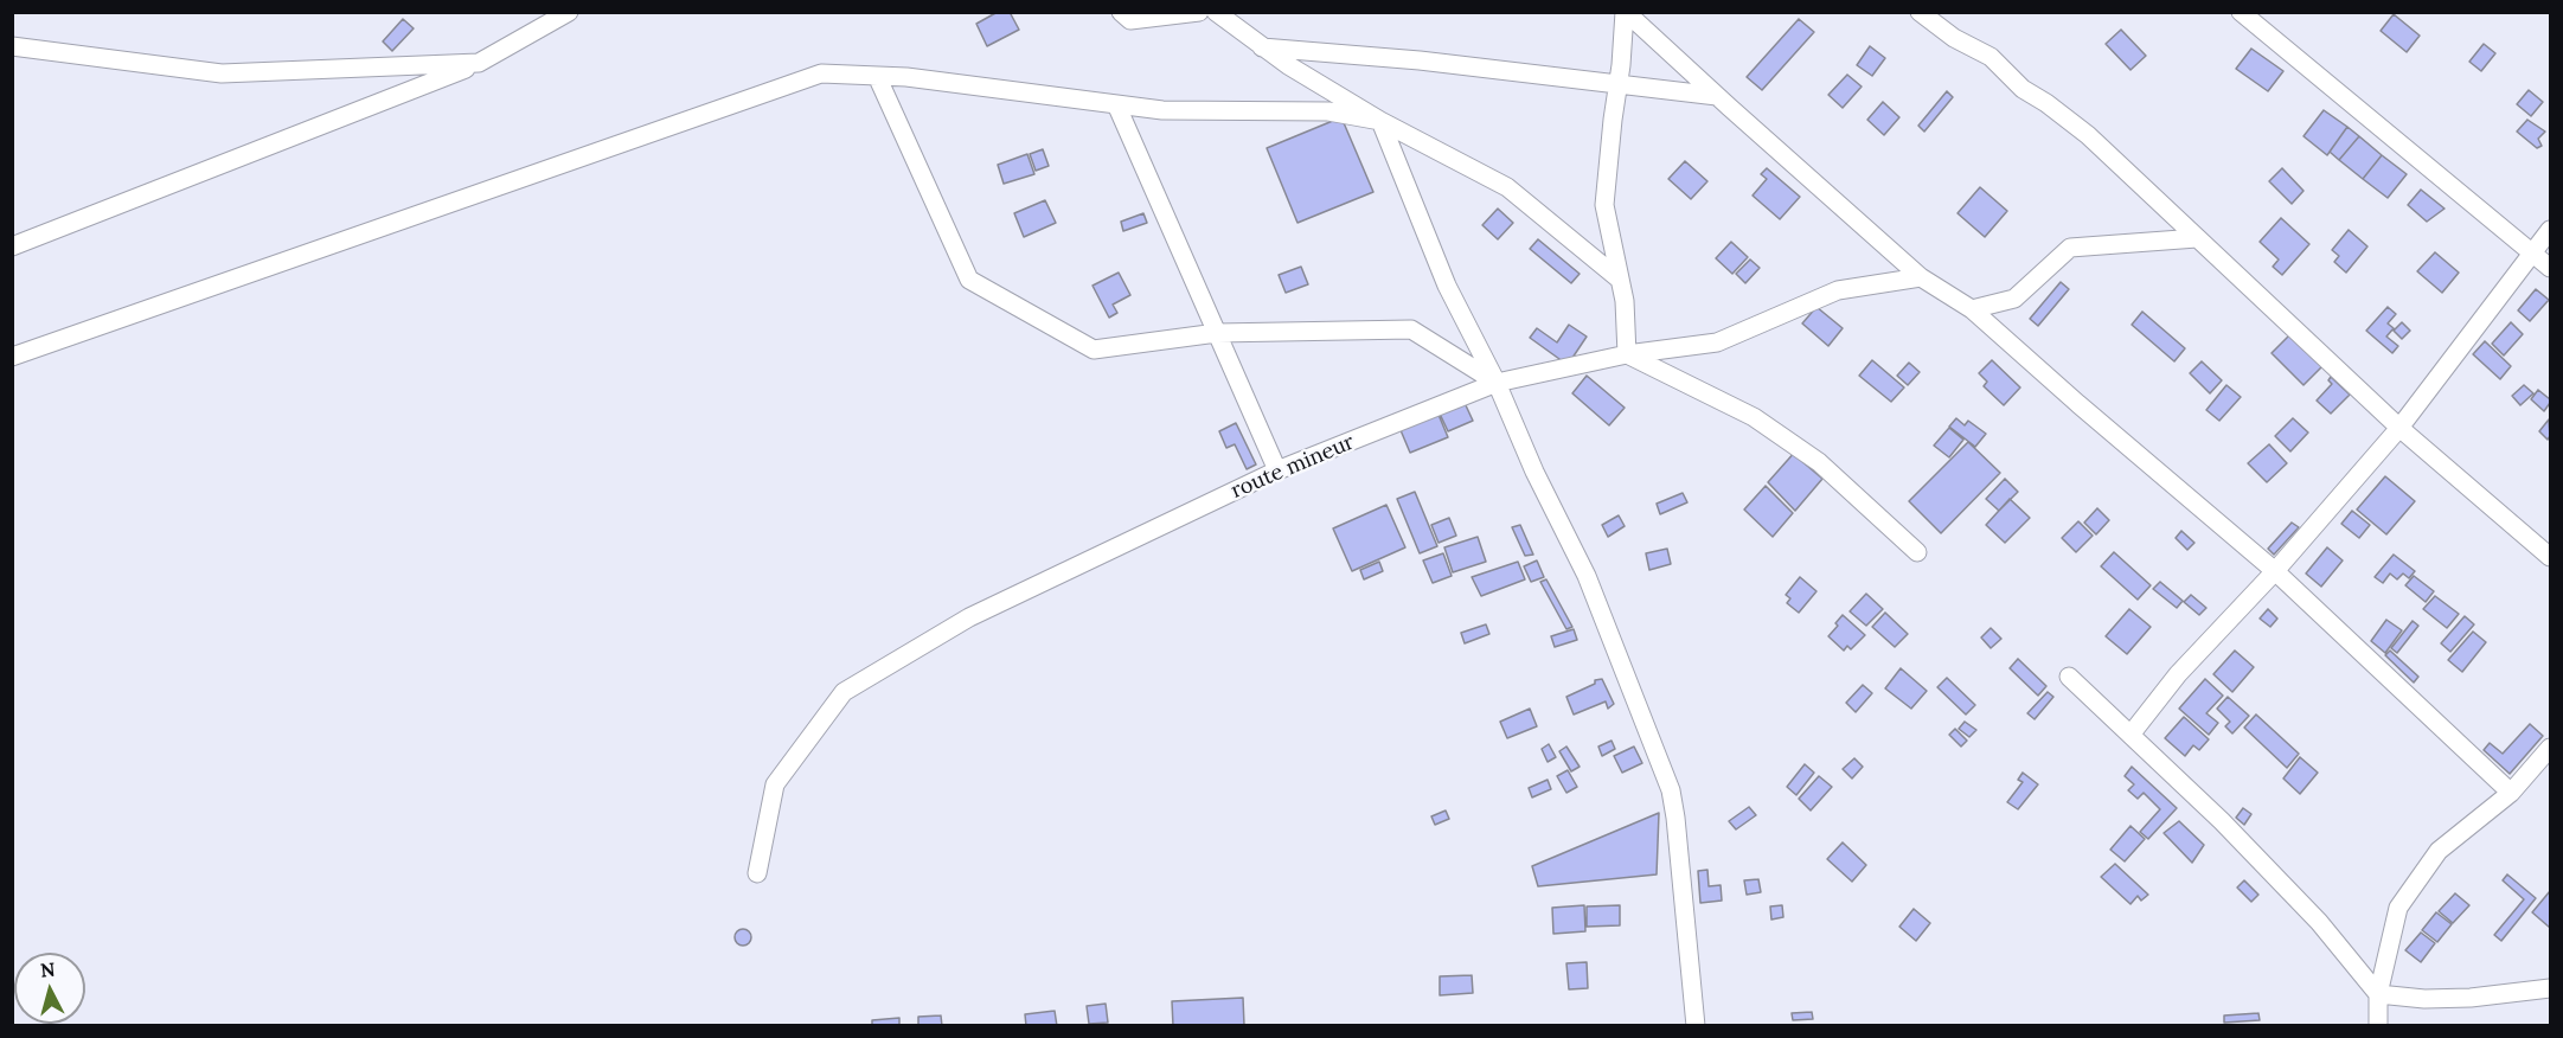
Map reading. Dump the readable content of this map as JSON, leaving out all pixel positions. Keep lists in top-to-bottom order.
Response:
{
  "streets": {
    "street": ["route mineur"]
  },
  "north": "top"
}
